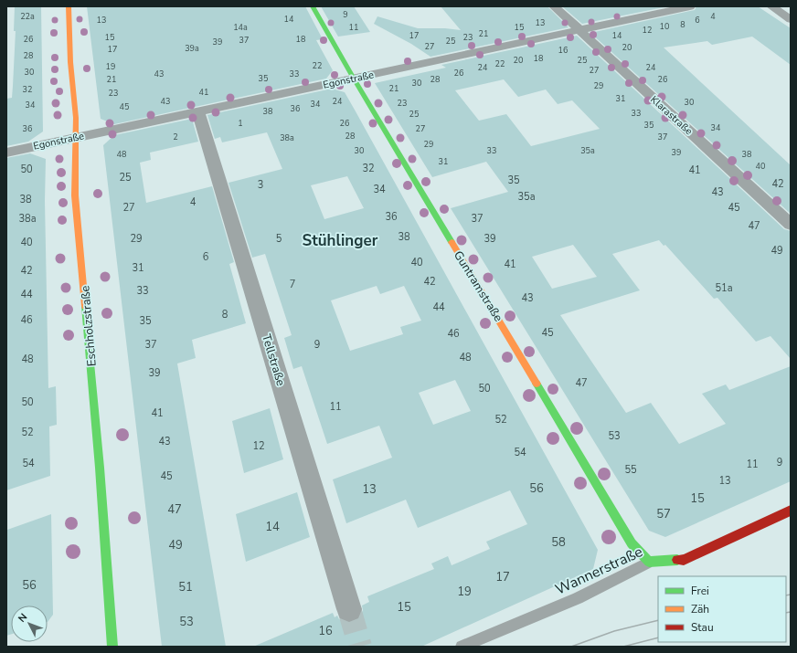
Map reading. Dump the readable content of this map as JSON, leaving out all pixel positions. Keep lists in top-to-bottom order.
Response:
{
  "streets": {
    "street": [
      "Egonstraße",
      "Klarastraße",
      "Guntramstraße",
      "Eschholzstraße",
      "Tellstraße",
      "Wannerstraße"
    ]
  },
  "crossings": [
    ["Egonstraße", "Klarastraße"],
    ["Egonstraße", "Guntramstraße"],
    ["Egonstraße", "Eschholzstraße"],
    ["Egonstraße", "Tellstraße"],
    ["Guntramstraße", "Wannerstraße"]
  ],
  "districts": ["Stühlinger"],
  "house_numbers": [
    "9",
    "22a",
    "4",
    "14",
    "13",
    "6",
    "13",
    "8",
    "10",
    "14a",
    "11",
    "15",
    "12",
    "21",
    "17",
    "14",
    "15",
    "23",
    "26",
    "18",
    "37",
    "25",
    "39",
    "27",
    "20",
    "39a",
    "17",
    "16",
    "28",
    "18",
    "20",
    "25",
    "22",
    "22",
    "19",
    "24",
    "24",
    "27",
    "30",
    "26",
    "43",
    "33",
    "35",
    "21",
    "28",
    "26",
    "30",
    "29",
    "21",
    "32",
    "41",
    "23",
    "31",
    "43",
    "24",
    "30",
    "23",
    "34",
    "34",
    "45",
    "36",
    "38",
    "33",
    "25",
    "1",
    "26",
    "35",
    "34",
    "36",
    "27",
    "28",
    "2",
    "37",
    "38a",
    "29",
    "30",
    "33",
    "35a",
    "39",
    "48",
    "38",
    "31",
    "40",
    "32",
    "50",
    "41",
    "25",
    "35",
    "42",
    "3",
    "34",
    "43",
    "35a",
    "38",
    "4",
    "27",
    "45",
    "36",
    "38a",
    "37",
    "47",
    "38",
    "29",
    "5",
    "39",
    "40",
    "49",
    "6",
    "40",
    "41",
    "31",
    "42",
    "42",
    "7",
    "51a",
    "33",
    "44",
    "43",
    "44",
    "8",
    "46",
    "35",
    "45",
    "46",
    "37",
    "9",
    "48",
    "48",
    "39",
    "47",
    "50",
    "50",
    "11",
    "41",
    "52",
    "52",
    "53",
    "43",
    "12",
    "54",
    "9",
    "54",
    "11",
    "55",
    "45",
    "13",
    "56",
    "13",
    "15",
    "47",
    "57",
    "14",
    "58",
    "49",
    "17",
    "56",
    "51",
    "19",
    "15",
    "53",
    "16"
  ],
  "legend": ["Frei", "Zäh", "Stau"],
  "north": "top left"
}
